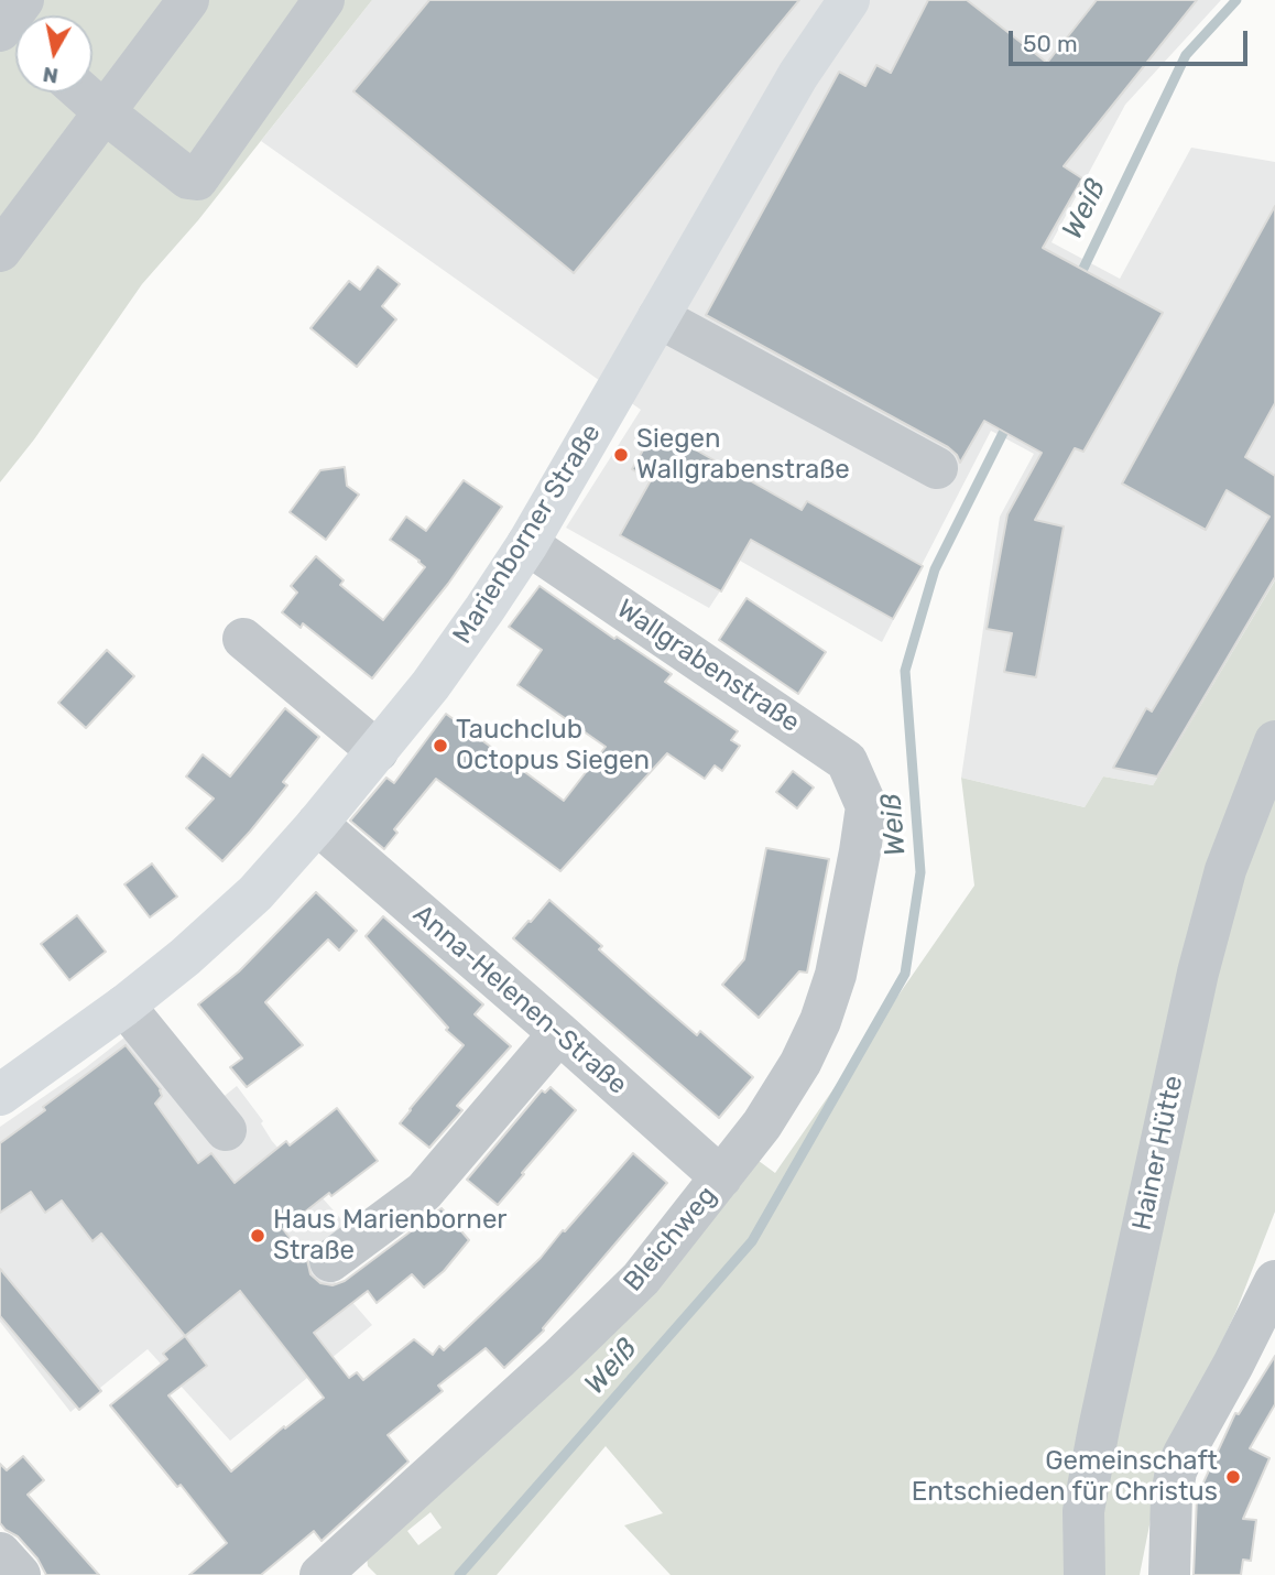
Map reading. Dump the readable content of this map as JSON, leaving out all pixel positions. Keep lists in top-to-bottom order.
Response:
{
  "streets": {
    "main road": ["Marienborner Straße"],
    "street": [
      "Wallgrabenstraße",
      "Anna-Helenen-Straße",
      "Hainer Hütte",
      "Bleichweg"
    ]
  },
  "crossings": [
    ["Marienborner Straße", "Wallgrabenstraße"],
    ["Marienborner Straße", "Anna-Helenen-Straße"],
    ["Wallgrabenstraße", "Bleichweg"],
    ["Anna-Helenen-Straße", "Bleichweg"]
  ],
  "water": ["Weiß"],
  "places": [
    "Siegen Wallgrabenstraße",
    "Tauchclub Octopus Siegen",
    "Haus Marienborner Straße",
    "Gemeinschaft Entschieden für Christus"
  ],
  "scale_bar": "50 m",
  "north": "bottom"
}
